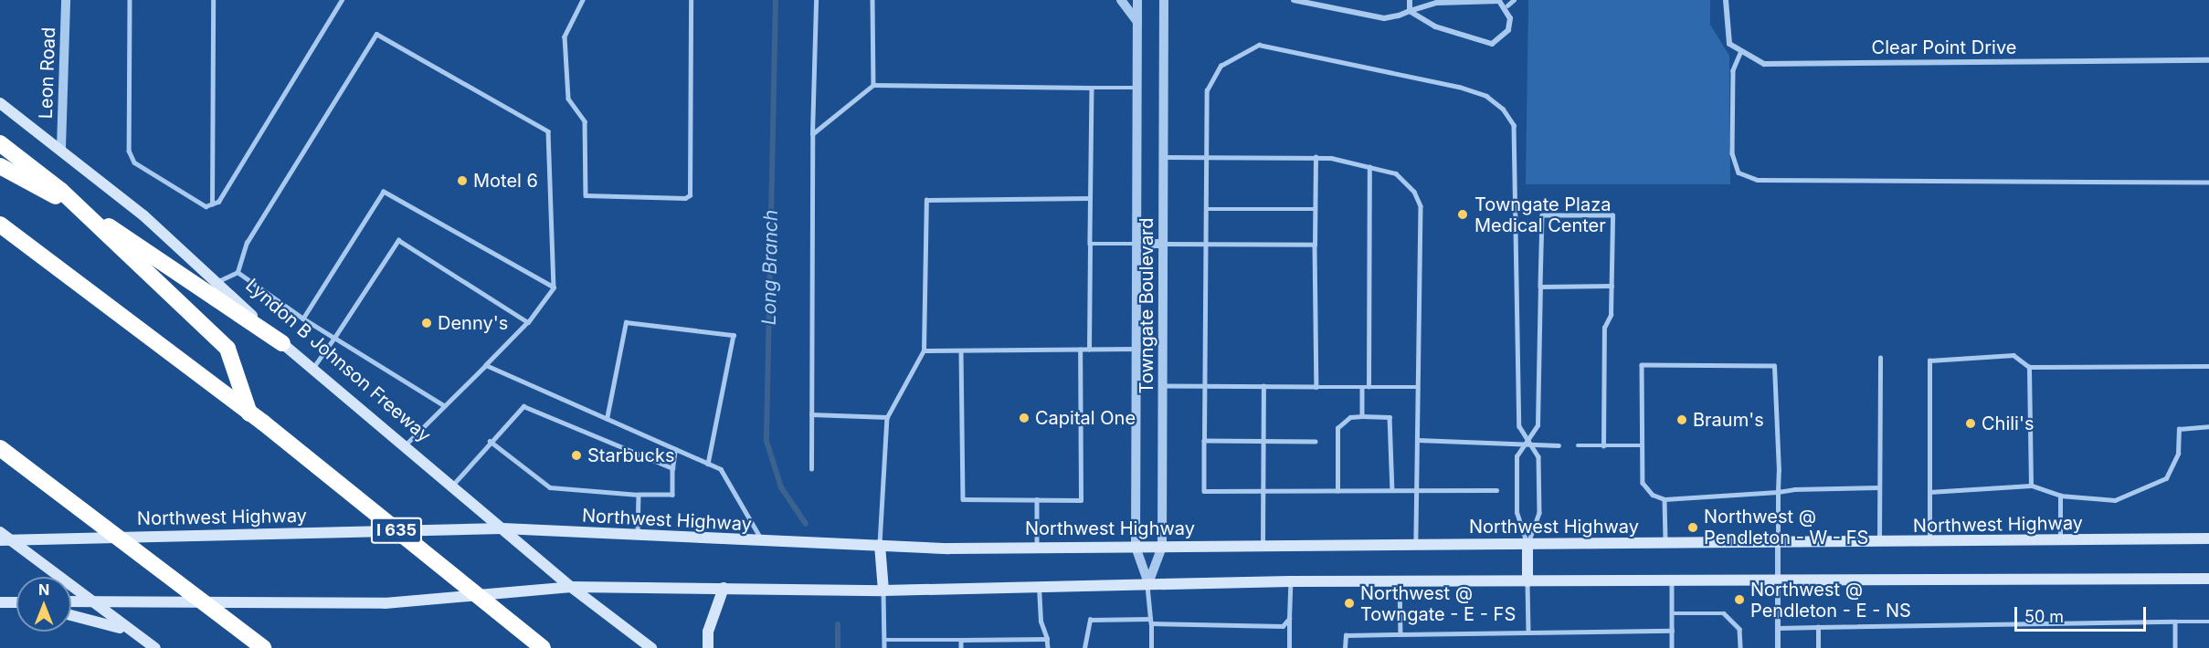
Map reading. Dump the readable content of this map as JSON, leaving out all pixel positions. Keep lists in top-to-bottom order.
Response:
{
  "streets": {
    "highway": ["I 635"],
    "main road": ["Lyndon B Johnson Freeway", "Northwest Highway"],
    "street": ["Clear Point Drive", "Leon Road", "Towngate Boulevard"]
  },
  "crossings": [
    ["Leon Road", "Lyndon B Johnson Freeway"],
    ["Towngate Boulevard", "Northwest Highway"],
    ["Lyndon B Johnson Freeway", "Northwest Highway"]
  ],
  "water": ["Long Branch"],
  "places": [
    "Motel 6",
    "Towngate Plaza Medical Center",
    "Denny's",
    "Capital One",
    "Braum's",
    "Chili's",
    "Starbucks",
    "Northwest @ Pendleton - W - FS",
    "Northwest @ Pendleton - E - NS",
    "Northwest @ Towngate - E - FS"
  ],
  "scale_bar": "50 m",
  "north": "top"
}
